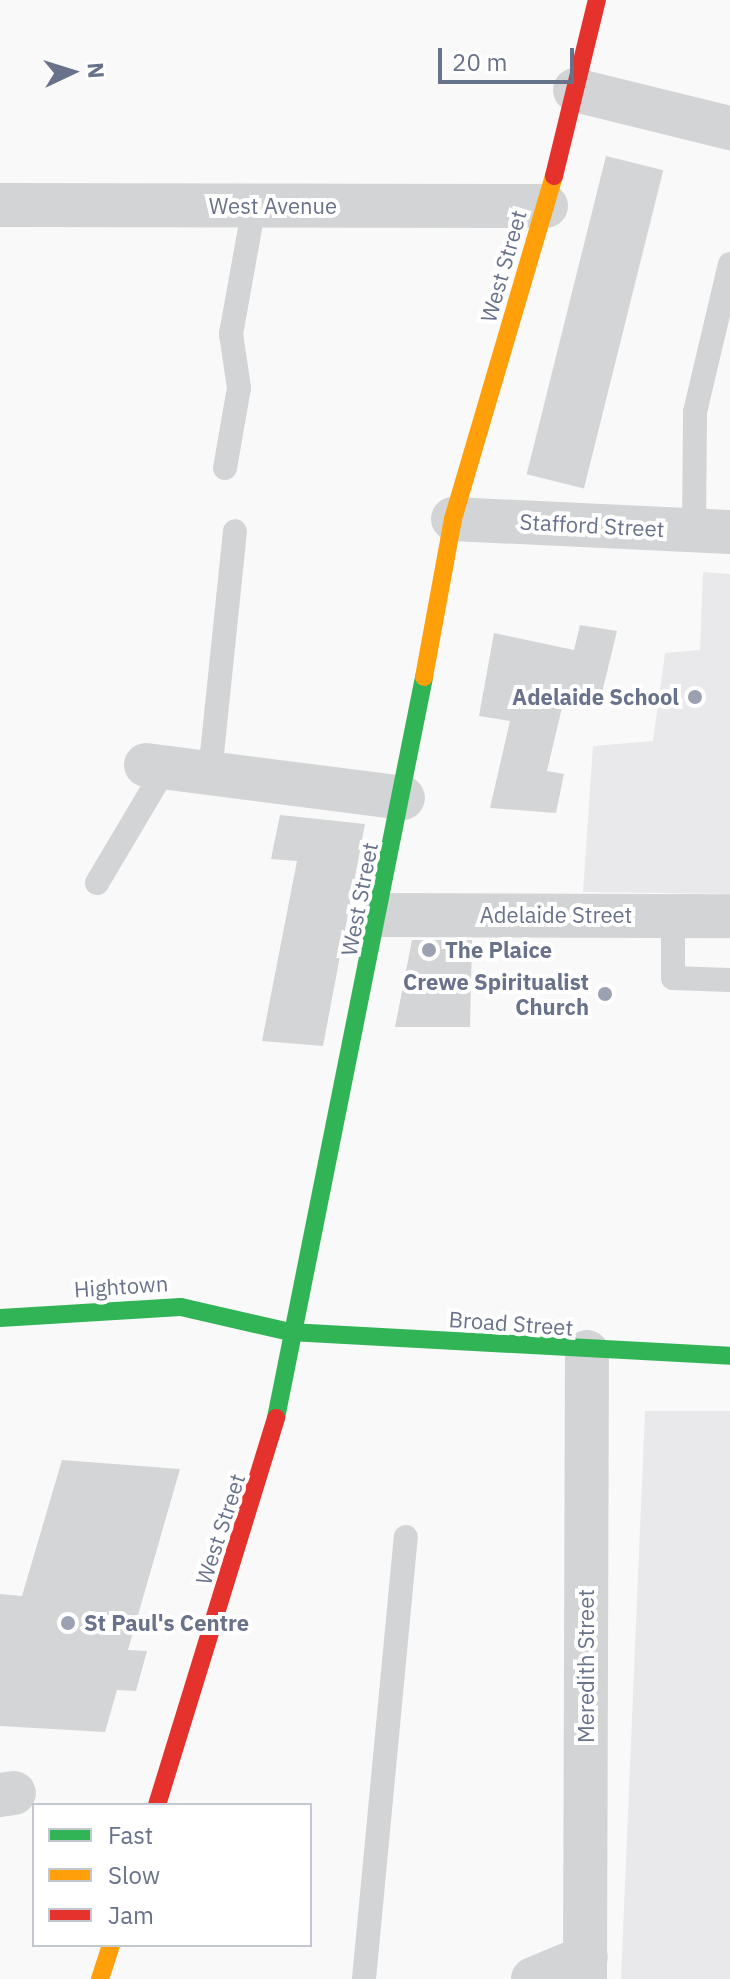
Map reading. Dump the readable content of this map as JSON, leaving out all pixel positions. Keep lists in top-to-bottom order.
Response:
{
  "streets": {
    "main road": ["West Street", "Hightown", "Broad Street"],
    "street": [
      "West Avenue",
      "Stafford Street",
      "Adelaide Street",
      "Meredith Street"
    ]
  },
  "crossings": [
    ["West Avenue", "West Street"],
    ["West Street", "Stafford Street"],
    ["West Street", "Adelaide Street"],
    ["West Street", "Hightown"],
    ["West Street", "Broad Street"],
    ["Hightown", "Broad Street"],
    ["Broad Street", "Meredith Street"]
  ],
  "places": [
    "Adelaide School",
    "The Plaice",
    "Crewe Spiritualist Church",
    "St Paul's Centre"
  ],
  "legend": ["Fast", "Slow", "Jam"],
  "scale_bar": "20 m",
  "north": "right"
}
